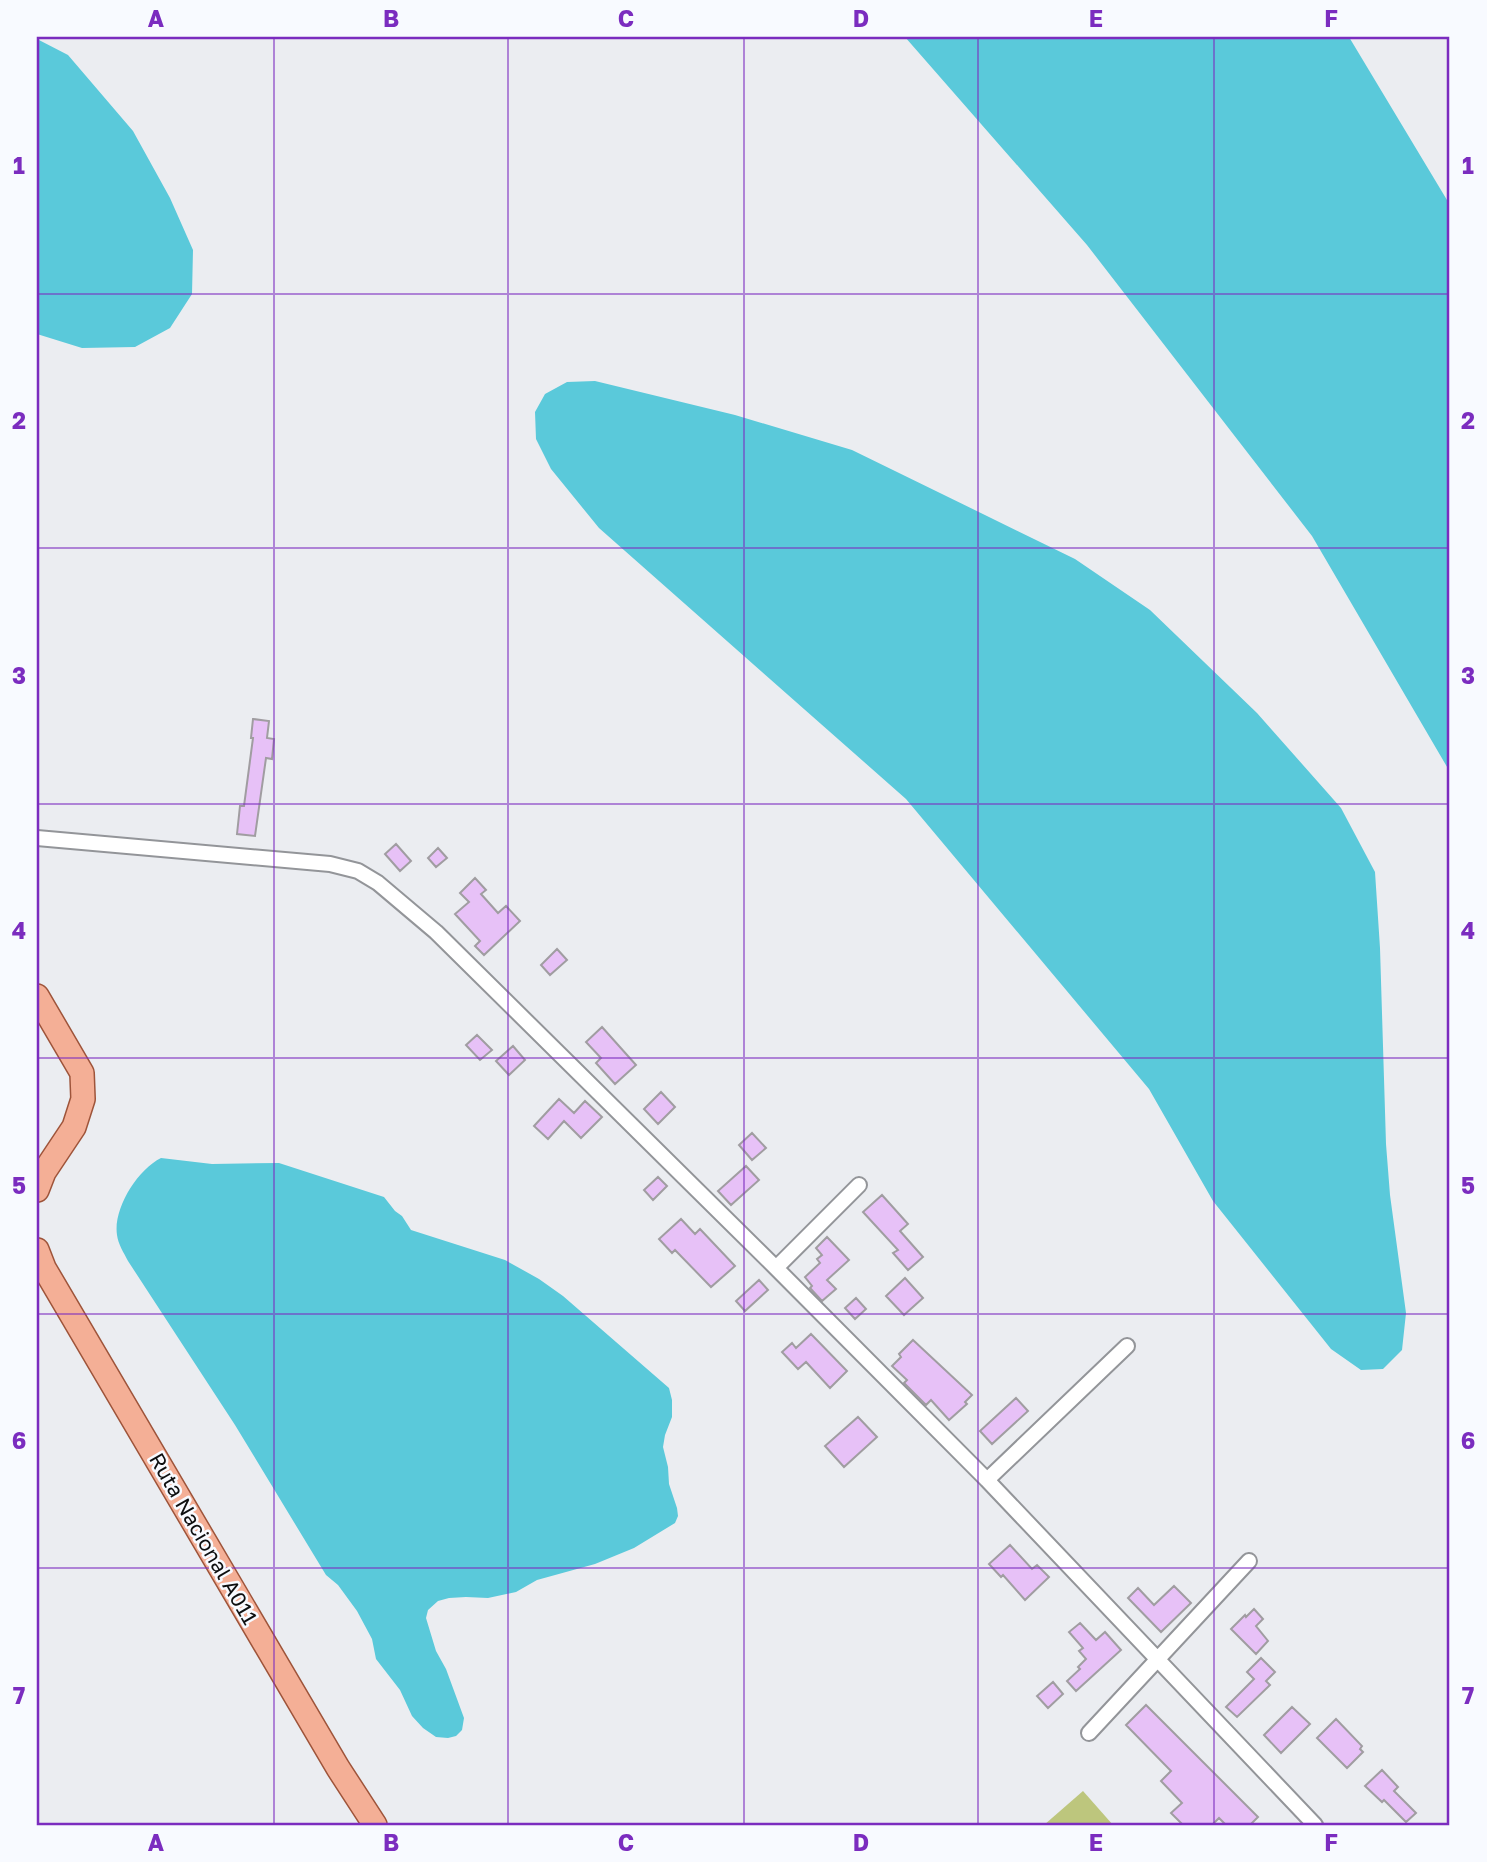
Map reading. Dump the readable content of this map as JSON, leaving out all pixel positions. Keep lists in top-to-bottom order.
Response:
{
  "streets": {
    "main road": ["Ruta Nacional A011"]
  },
  "grid": {
    "columns": [
      "A",
      "B",
      "C",
      "D",
      "E",
      "F"
    ],
    "rows": [
      "1",
      "2",
      "3",
      "4",
      "5",
      "6",
      "7"
    ]
  }
}
